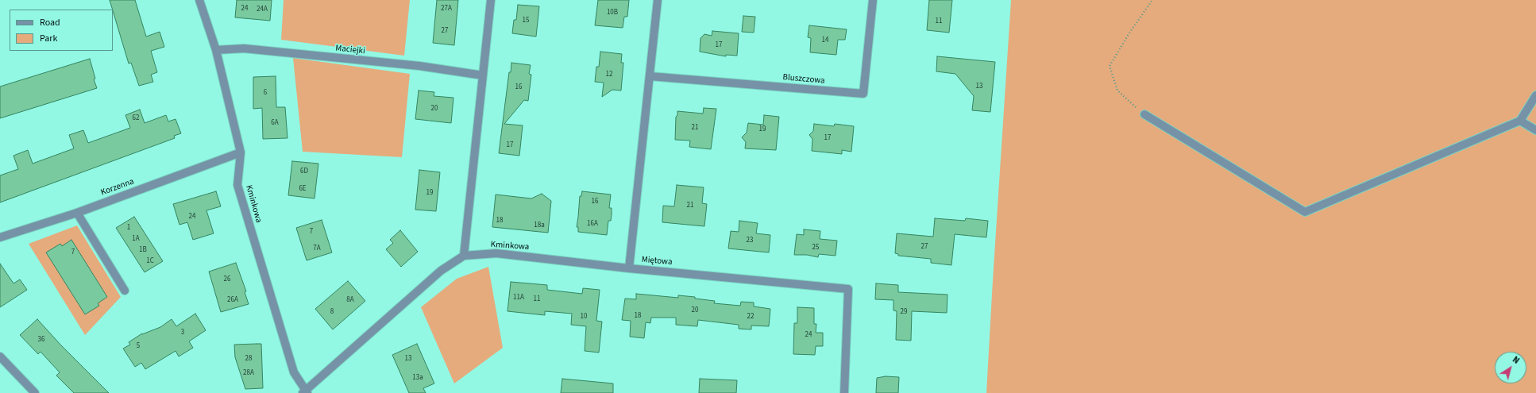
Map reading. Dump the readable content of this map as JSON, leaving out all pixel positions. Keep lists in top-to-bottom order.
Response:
{
  "streets": {
    "street": [
      "Maciejki",
      "Bluszczowa",
      "Korzenna",
      "Kminkowa",
      "Miętowa"
    ]
  },
  "crossings": [
    ["Maciejki", "Kminkowa"],
    ["Bluszczowa", "Miętowa"],
    ["Korzenna", "Kminkowa"],
    ["Kminkowa", "Miętowa"]
  ],
  "house_numbers": [
    "24",
    "27A",
    "24A",
    "10B",
    "15",
    "11",
    "27",
    "14",
    "17",
    "12",
    "13",
    "16",
    "6",
    "20",
    "62",
    "6A",
    "21",
    "19",
    "17",
    "17",
    "6D",
    "6E",
    "19",
    "16",
    "21",
    "24",
    "18",
    "16A",
    "18a",
    "1",
    "7",
    "1A",
    "23",
    "27",
    "25",
    "7A",
    "1B",
    "7",
    "1C",
    "26",
    "11A",
    "11",
    "26A",
    "8A",
    "20",
    "8",
    "29",
    "18",
    "10",
    "22",
    "3",
    "24",
    "36",
    "5",
    "28",
    "13",
    "28A",
    "13a"
  ],
  "legend": ["Road", "Park"],
  "north": "top right"
}
